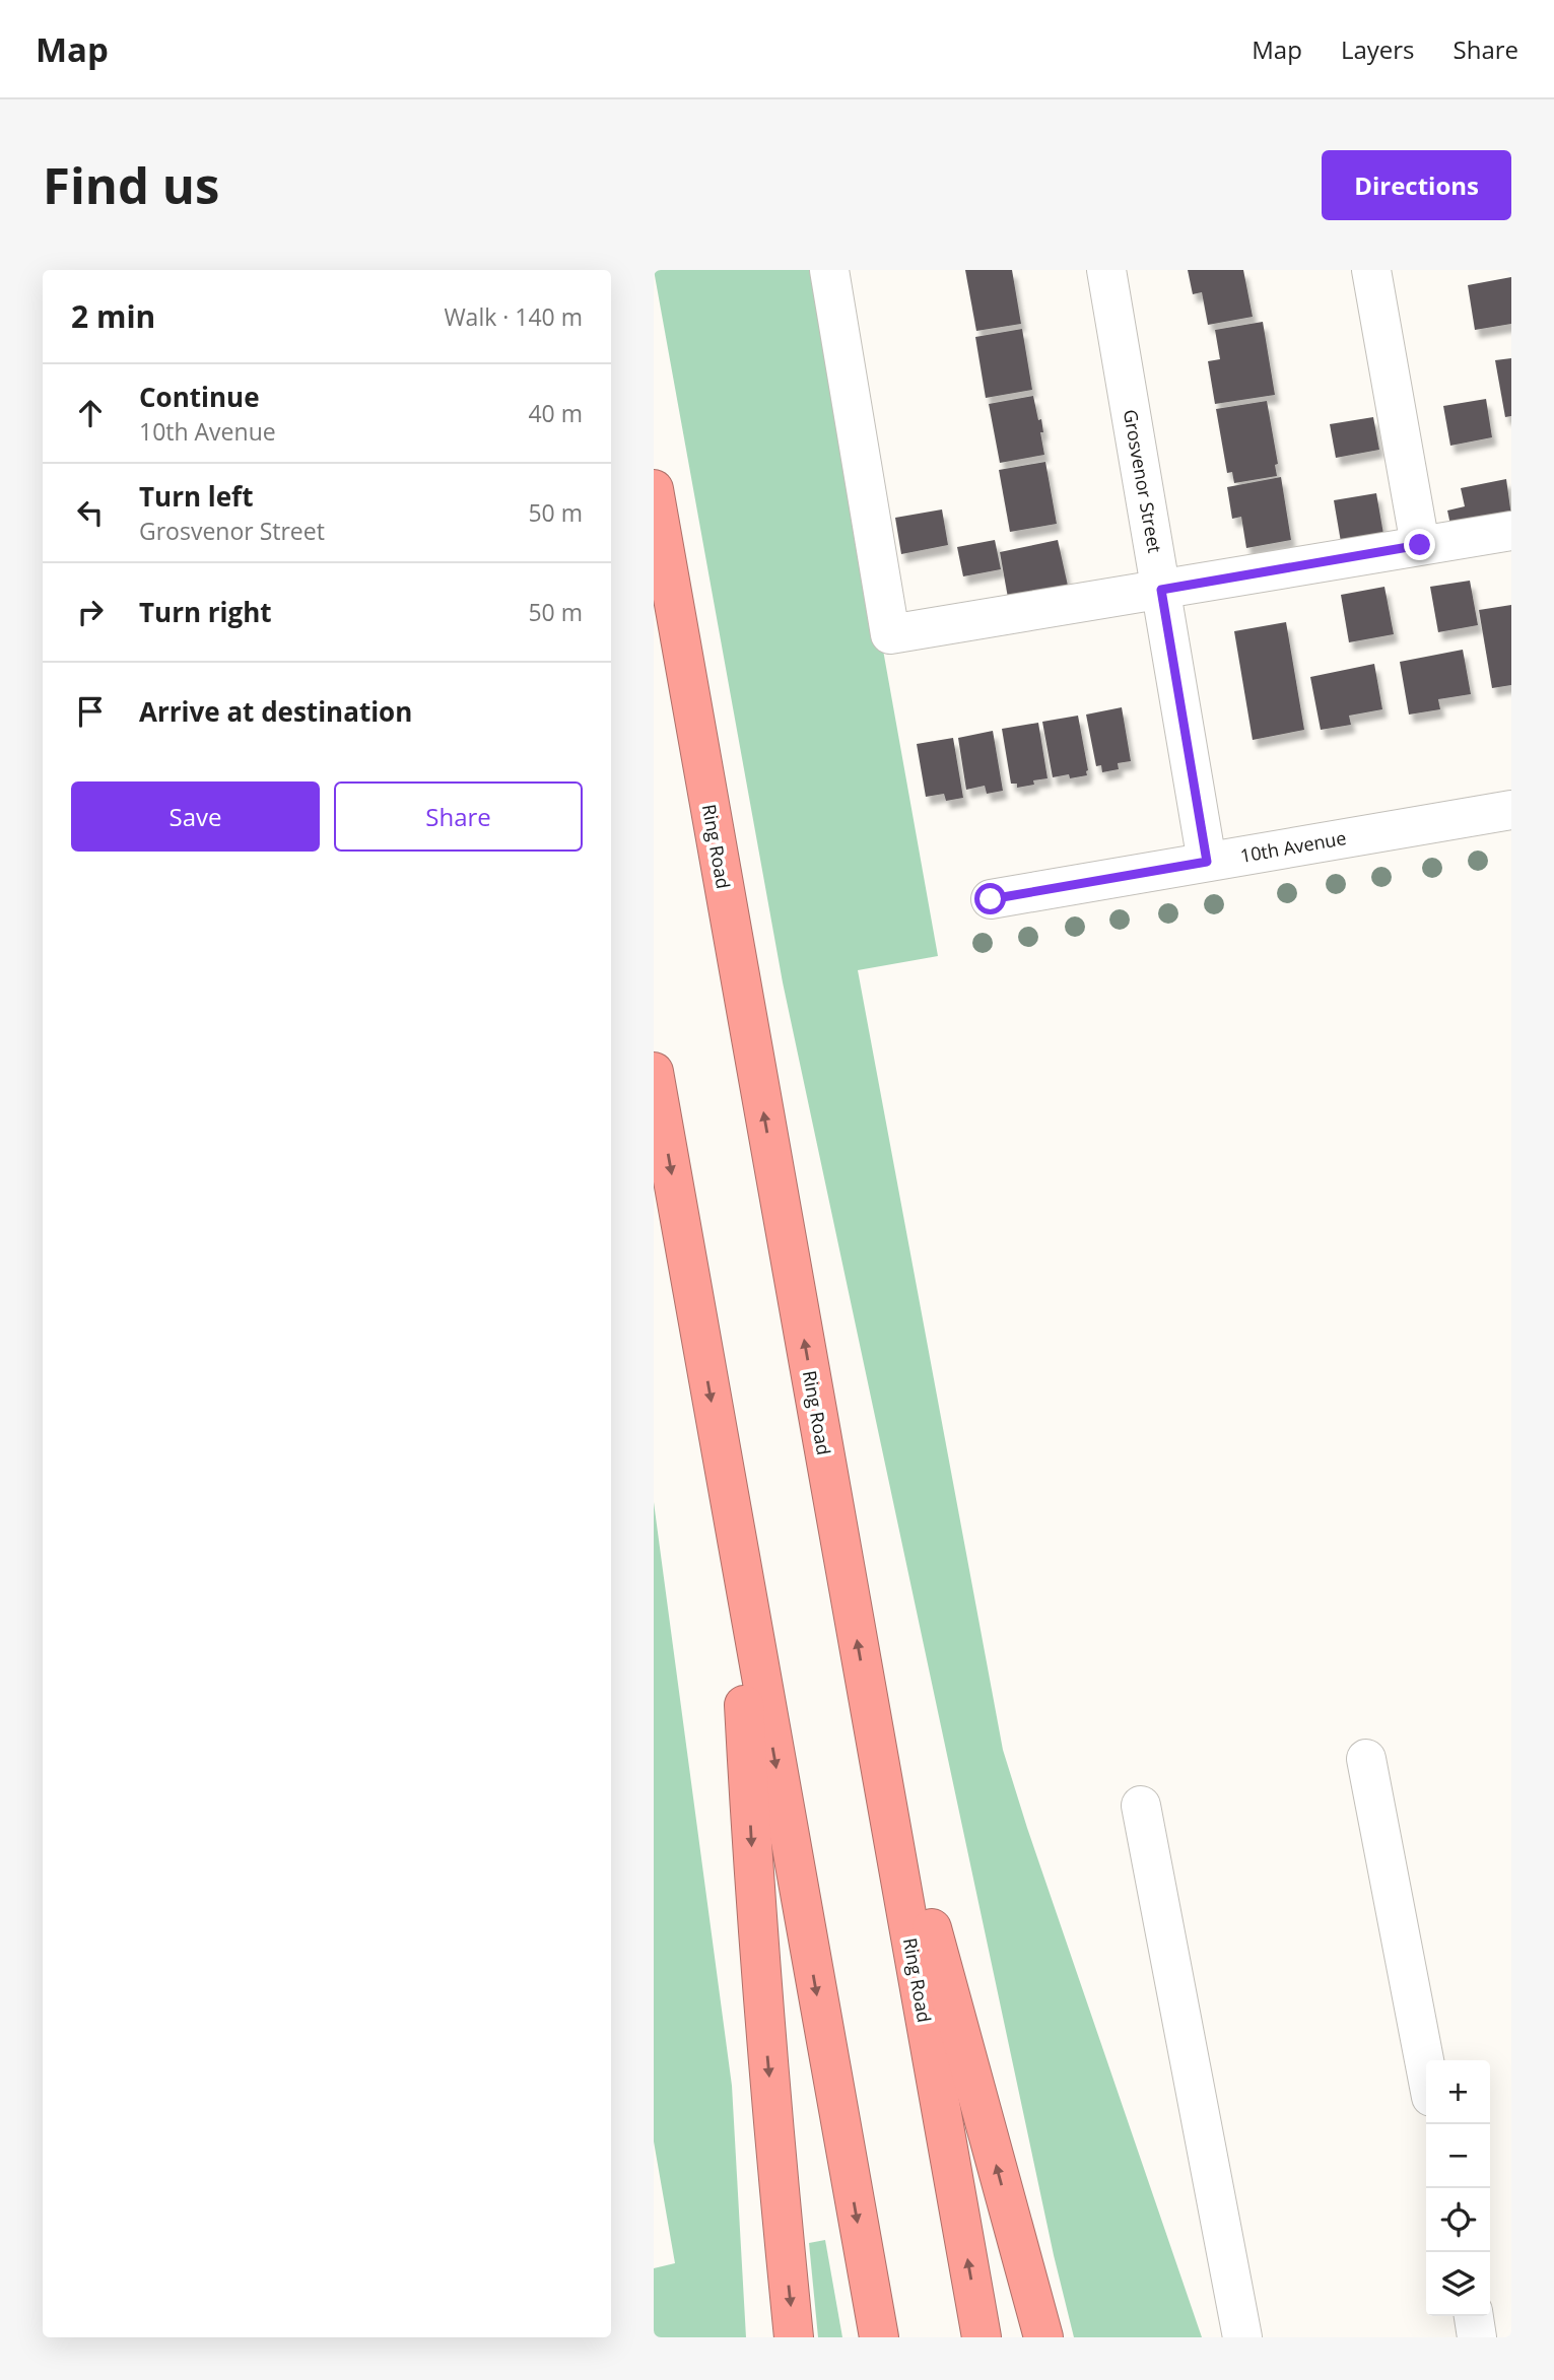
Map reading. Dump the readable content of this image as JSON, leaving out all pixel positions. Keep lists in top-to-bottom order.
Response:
{
  "streets": {
    "highway": ["Ring Road"],
    "street": ["Grosvenor Street", "10th Avenue"]
  },
  "crossings": [
    ["Grosvenor Street", "10th Avenue"]
  ],
  "page": {
    "header": "Map",
    "nav": ["Map", "Layers", "Share"],
    "buttons": [
      "Directions",
      ["Save", "Share"]
    ],
    "title": "Find us",
    "heading": ["2 min", "Walk · 140 m"],
    "list": [
      ["Continue", "10th Avenue", "40 m"],
      ["Turn left", "Grosvenor Street", "50 m"],
      ["Turn right", "50 m"],
      "Arrive at destination"
    ],
    "map_buttons": ["+", "−"]
  }
}
